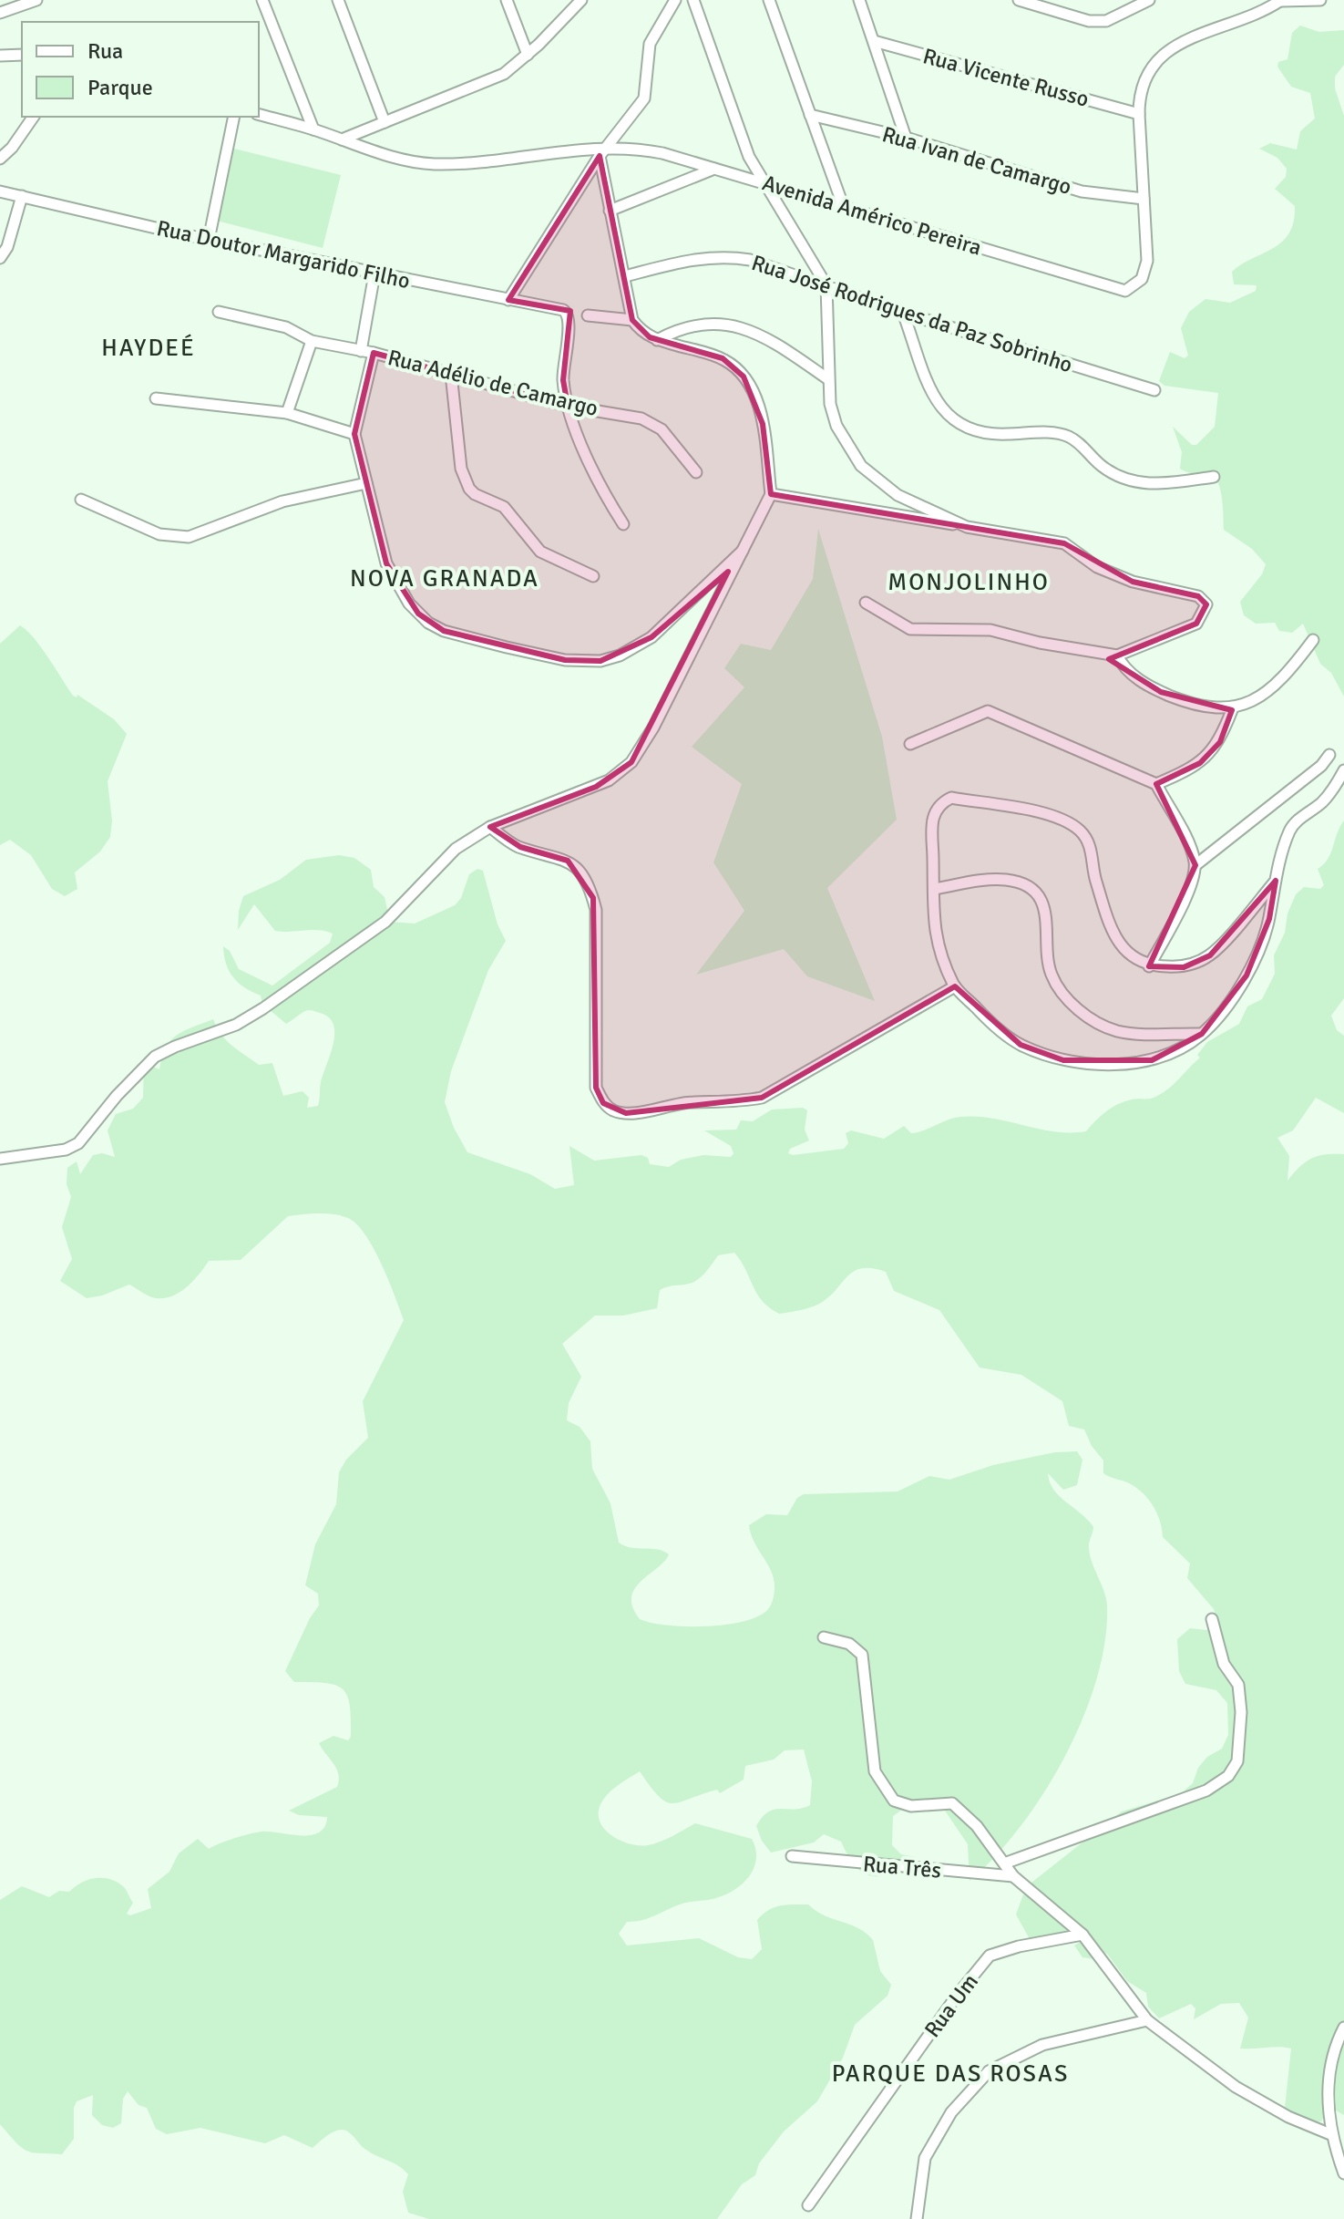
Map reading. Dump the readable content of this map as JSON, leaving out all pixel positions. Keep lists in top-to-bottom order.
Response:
{
  "streets": {
    "street": [
      "Rua Vicente Russo",
      "Rua Ivan de Camargo",
      "Avenida Américo Pereira",
      "Rua Doutor Margarido Filho",
      "Rua José Rodrigues da Paz Sobrinho",
      "Rua Adélio de Camargo",
      "Rua Três",
      "Rua Um"
    ]
  },
  "crossings": [
    ["Rua Ivan de Camargo", "Avenida Américo Pereira"],
    ["Rua Doutor Margarido Filho", "Rua Adélio de Camargo"]
  ],
  "districts": [
    "HAYDEÉ",
    "NOVA GRANADA",
    "MONJOLINHO",
    "PARQUE DAS ROSAS"
  ],
  "legend": ["Rua", "Parque"]
}
